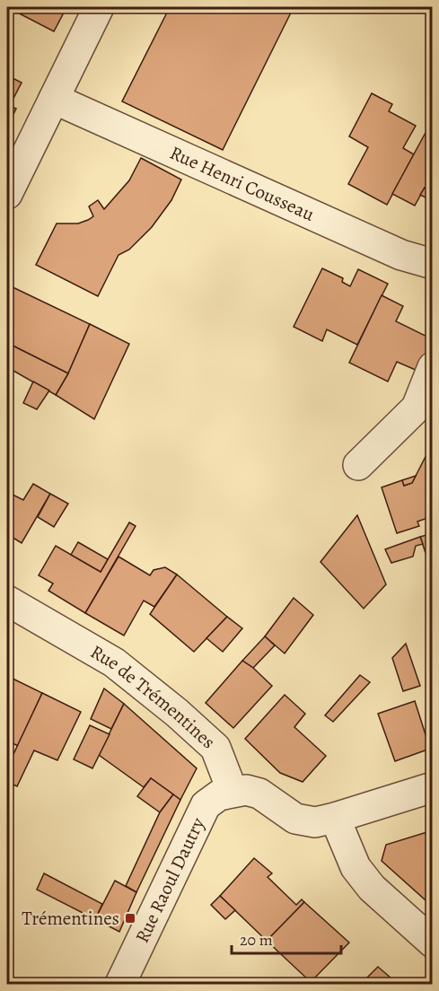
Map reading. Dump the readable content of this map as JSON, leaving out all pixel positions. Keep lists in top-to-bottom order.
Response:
{
  "streets": {
    "street": ["Rue Henri Cousseau", "Rue de Trémentines", "Rue Raoul Dautry"]
  },
  "crossings": [
    ["Rue de Trémentines", "Rue Raoul Dautry"]
  ],
  "places": {
    "transit": ["Trémentines"]
  },
  "scale_bar": "20 m"
}
